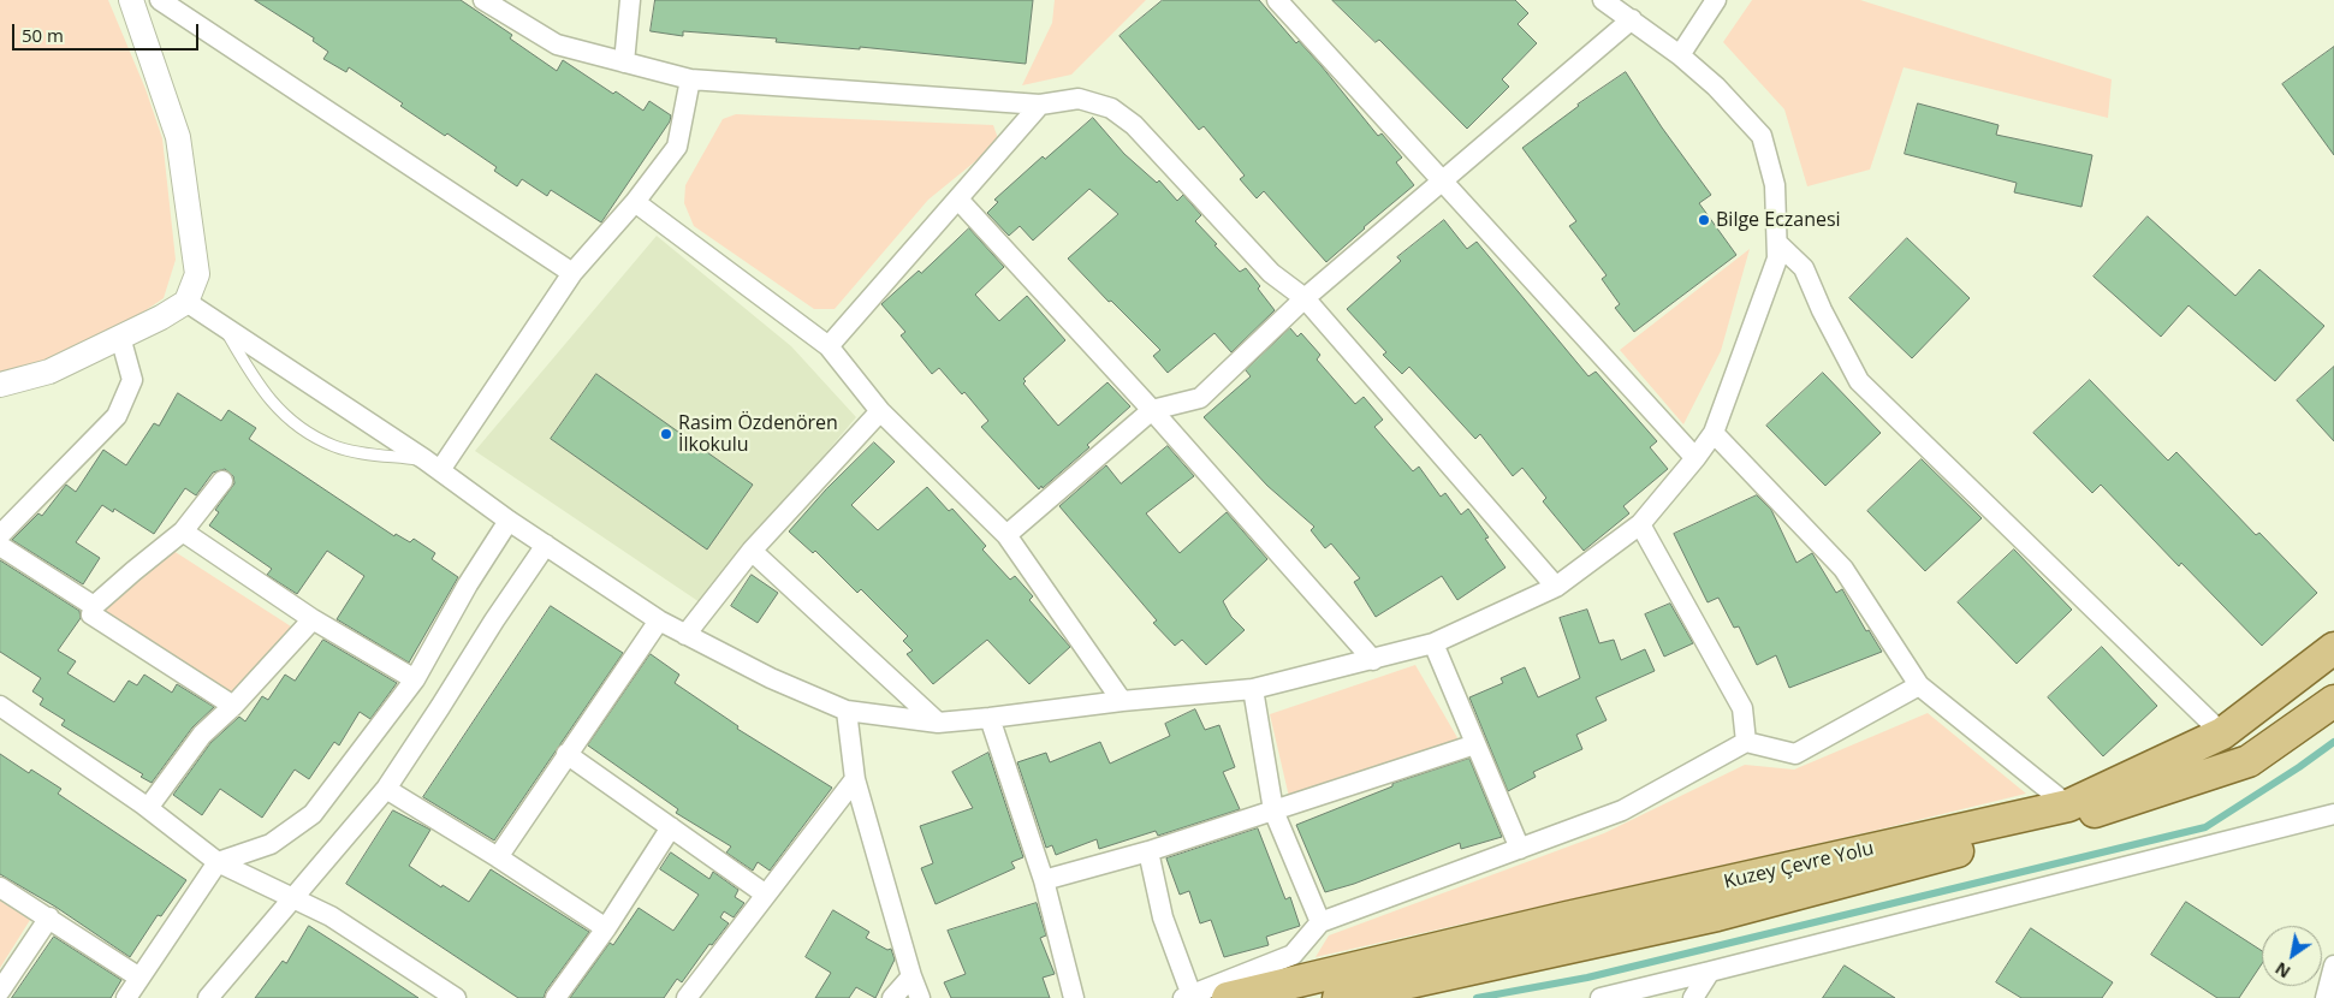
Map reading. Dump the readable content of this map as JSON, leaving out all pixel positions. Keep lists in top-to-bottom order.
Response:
{
  "streets": {
    "main road": ["Kuzey Çevre Yolu"]
  },
  "places": ["Bilge Eczanesi", "Rasim Özdenören İlkokulu"],
  "scale_bar": "50 m",
  "north": "bottom left"
}
